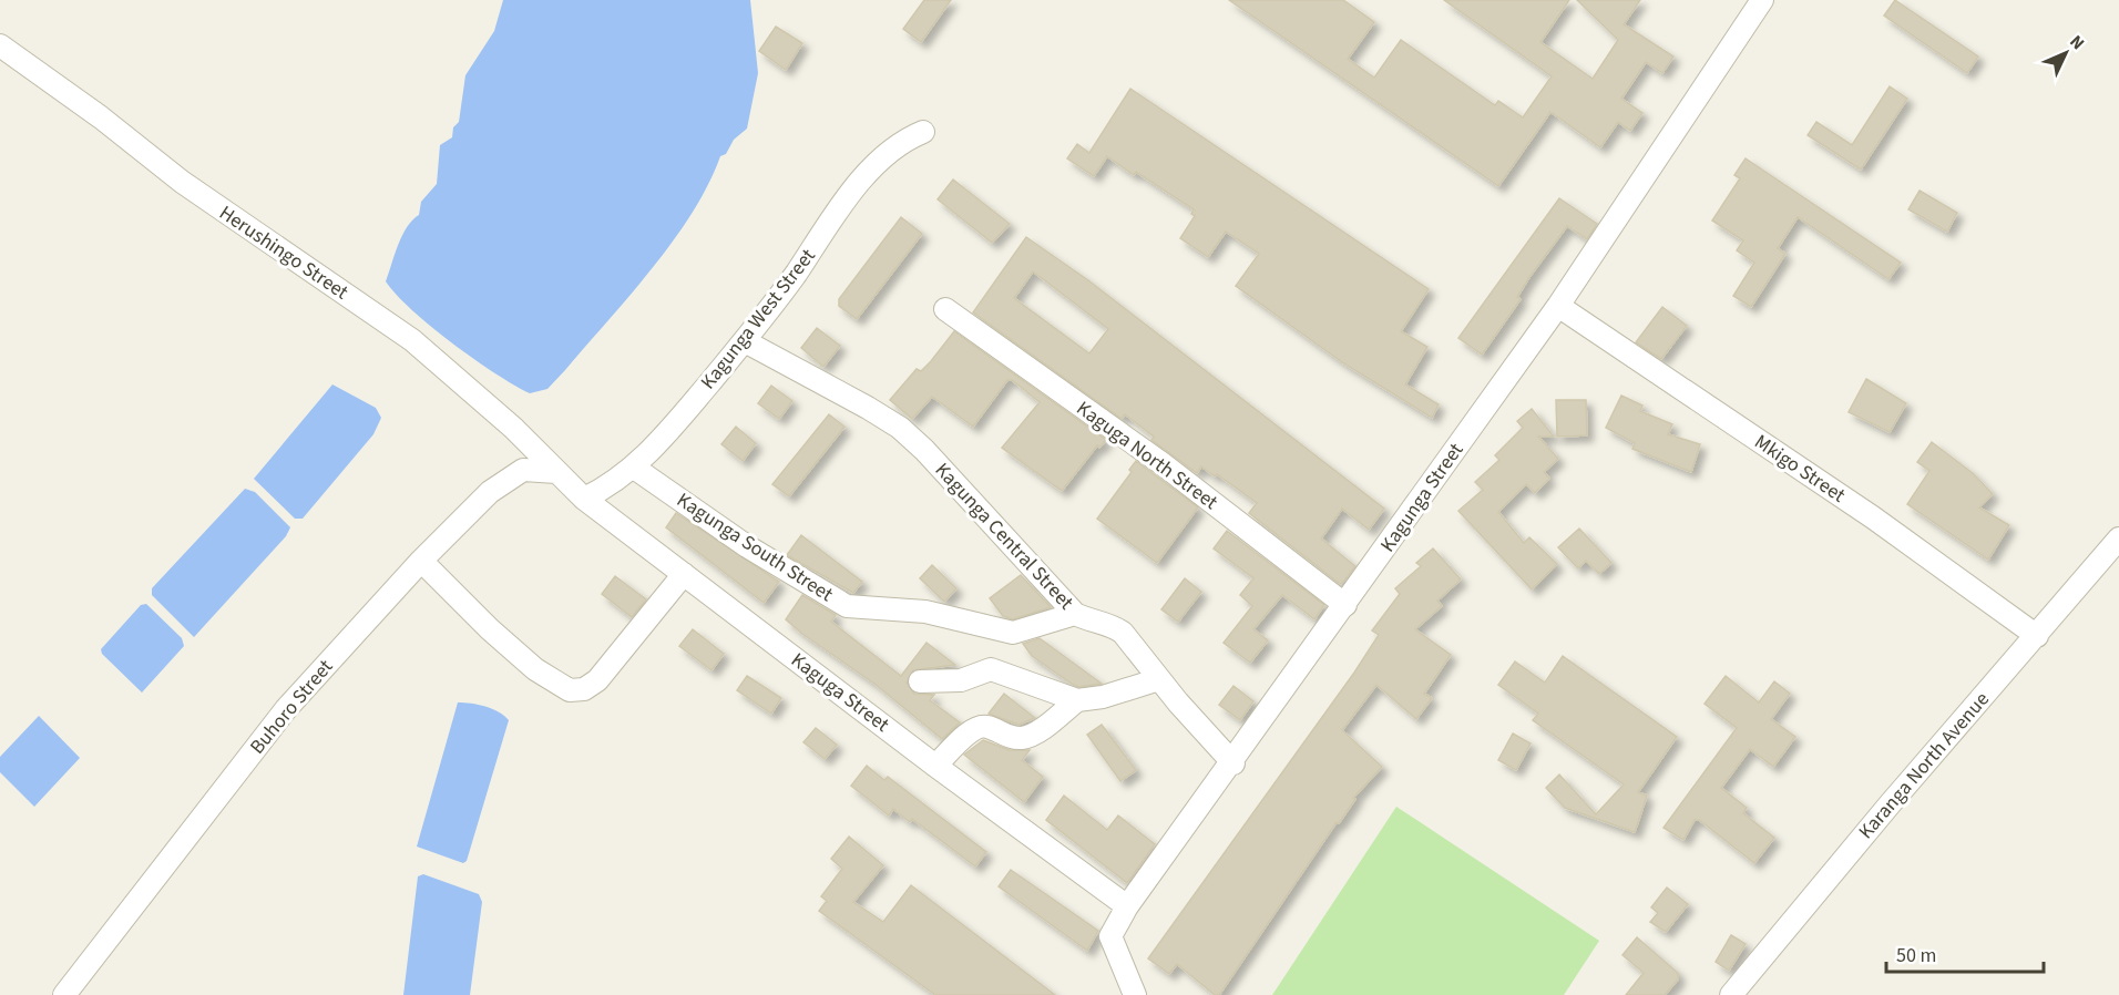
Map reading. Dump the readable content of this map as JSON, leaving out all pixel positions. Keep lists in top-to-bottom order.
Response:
{
  "streets": {
    "street": [
      "Herushingo Street",
      "Kagunga West Street",
      "Kaguga North Street",
      "Mkigo Street",
      "Kagunga Street",
      "Kagunga Central Street",
      "Kagunga South Street",
      "Kaguga Street",
      "Buhoro Street",
      "Karanga North Avenue"
    ]
  },
  "crossings": [
    ["Herushingo Street", "Kaguga Street"],
    ["Herushingo Street", "Buhoro Street"],
    ["Kagunga West Street", "Kagunga Central Street"],
    ["Kagunga West Street", "Kagunga South Street"],
    ["Kagunga West Street", "Kaguga Street"],
    ["Kaguga North Street", "Kagunga Street"],
    ["Mkigo Street", "Kagunga Street"],
    ["Mkigo Street", "Karanga North Avenue"],
    ["Kagunga Street", "Kagunga Central Street"],
    ["Kagunga Street", "Kaguga Street"],
    ["Kagunga Central Street", "Kagunga South Street"],
    ["Kaguga Street", "Buhoro Street"]
  ],
  "scale_bar": "50 m",
  "north": "top right"
}
